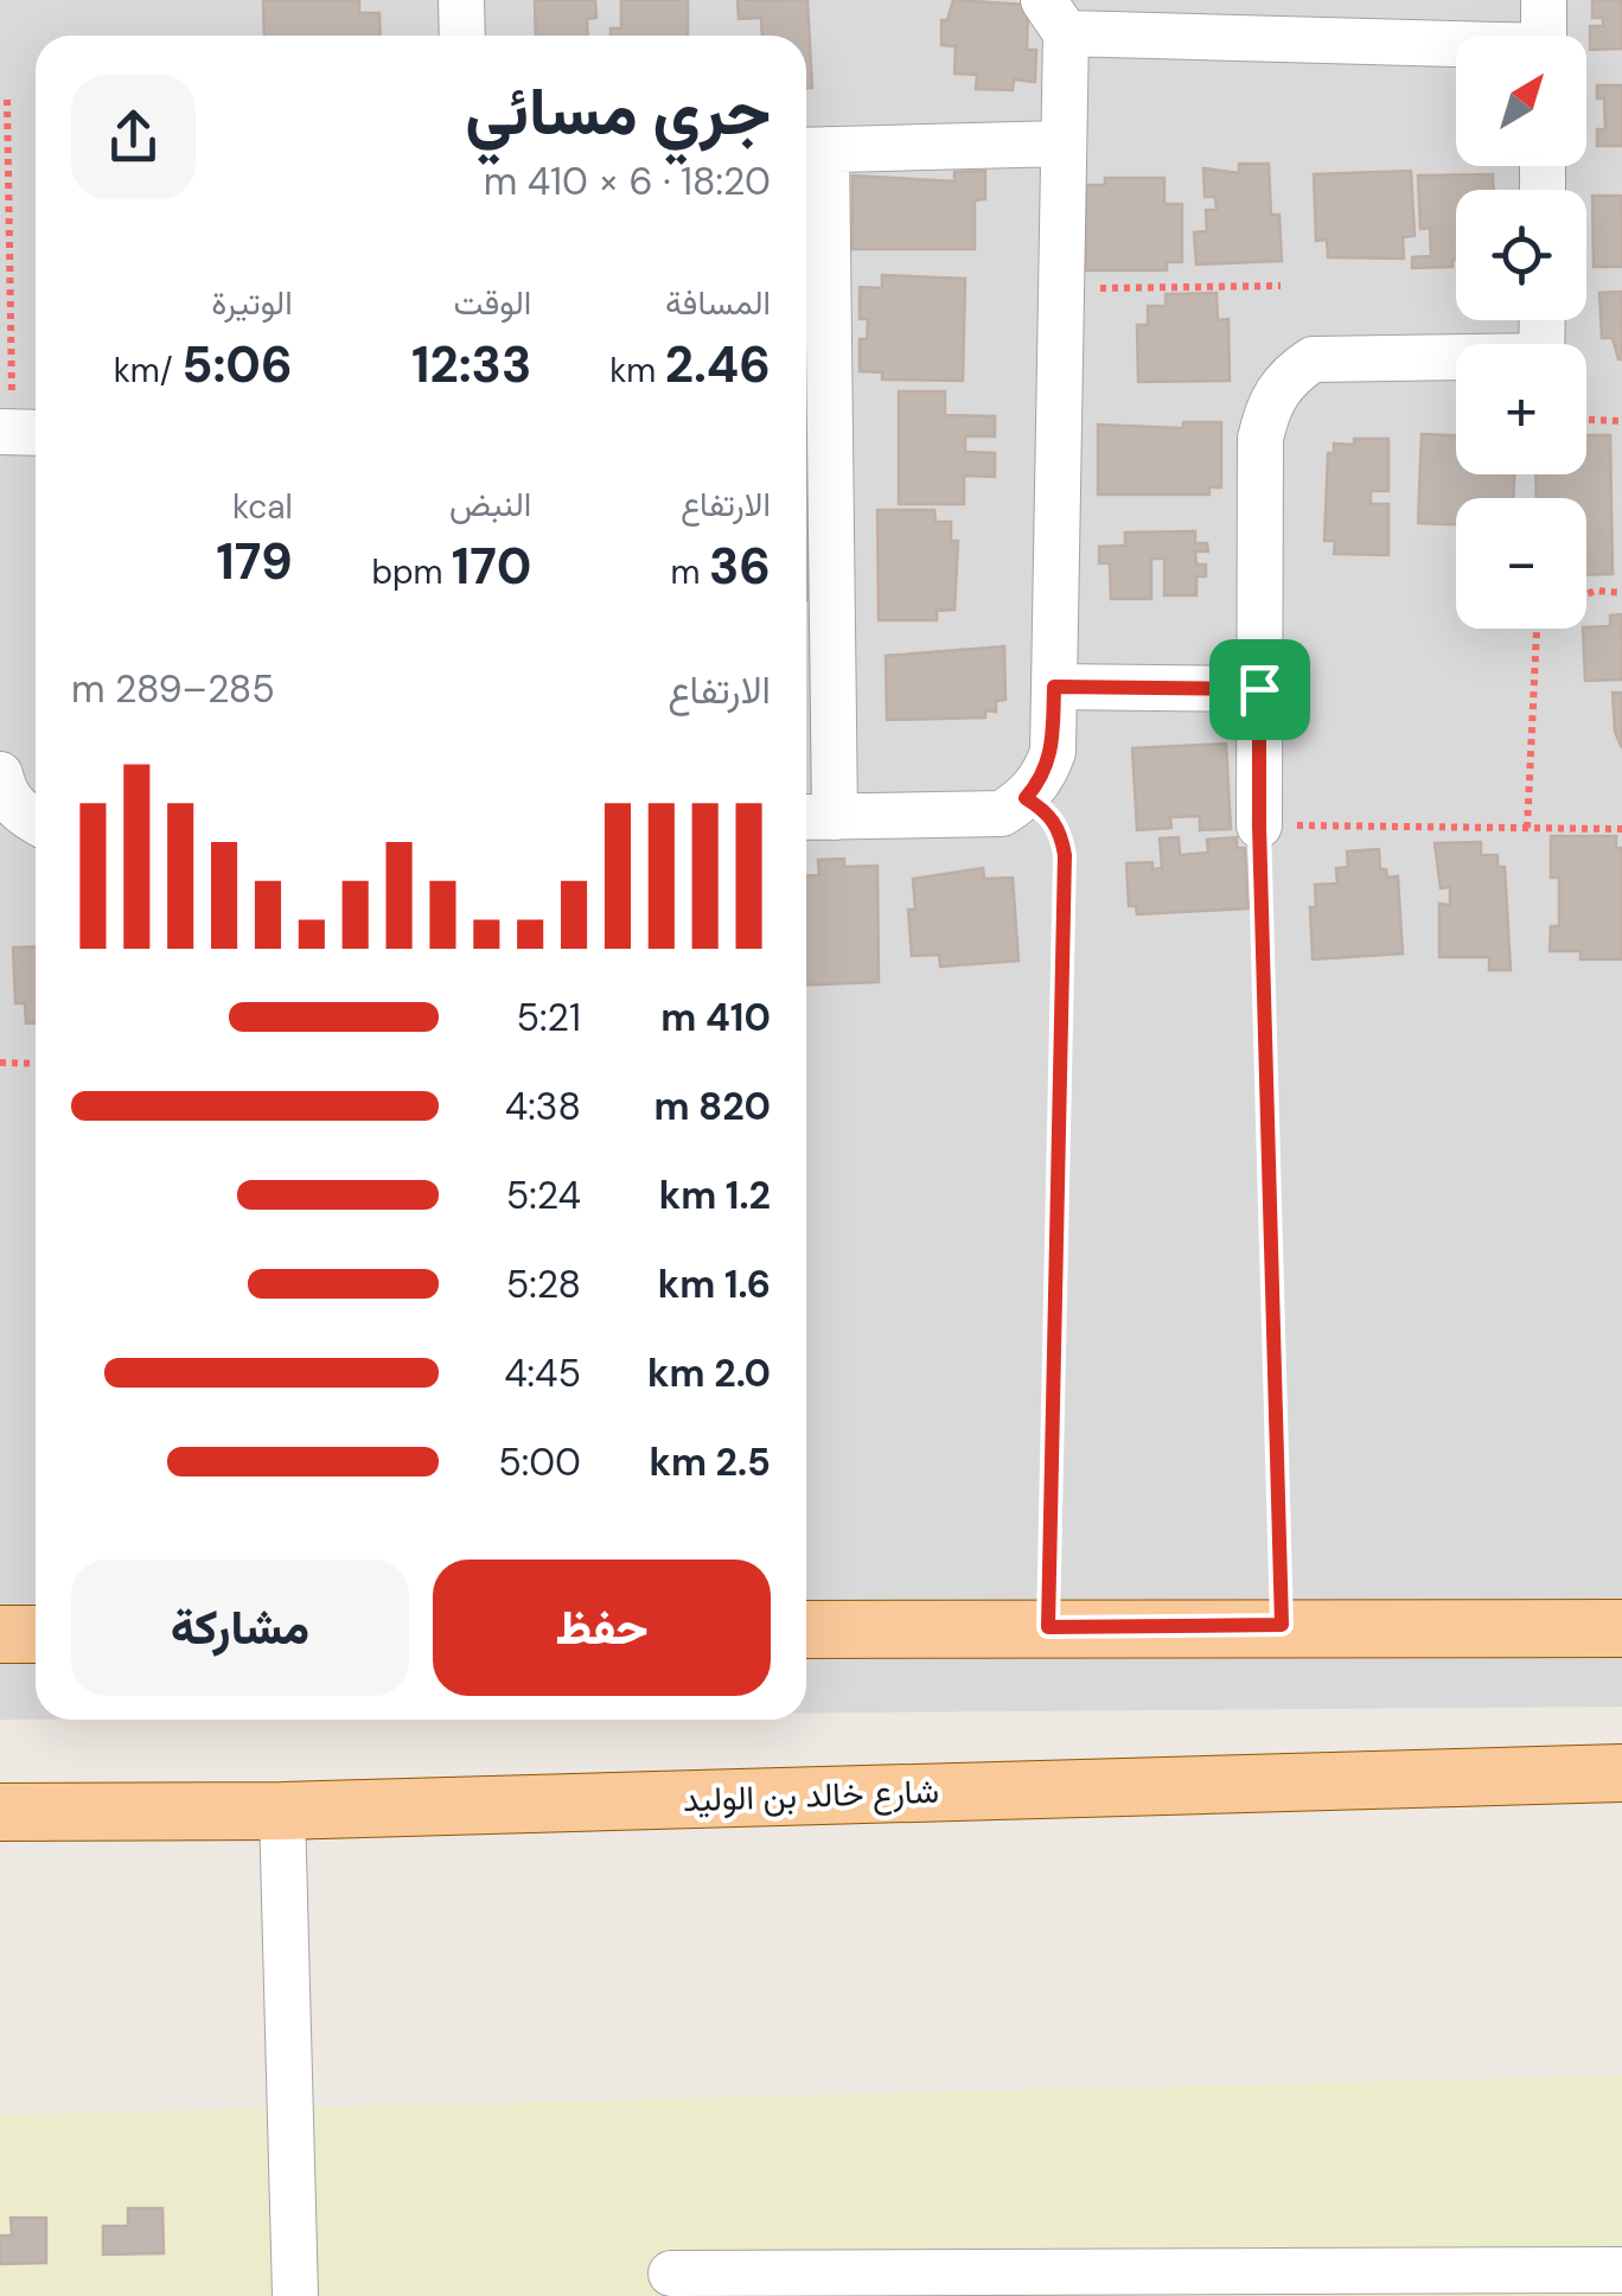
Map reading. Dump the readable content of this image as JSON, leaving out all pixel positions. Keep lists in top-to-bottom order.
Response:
{
  "streets": {
    "main road": ["شارع خالد بن الوليد"]
  },
  "north": "top right",
  "page": {
    "map_buttons": ["+", "−"],
    "heading": ["جري مسائي", "18:20 · 6 × 410 m"],
    "stats": [
      ["المسافة", "2.46 km"],
      ["الوقت", "12:33"],
      ["الوتيرة", "5:06 /km"],
      ["الارتفاع", "36 m"],
      ["النبض", "170 bpm"],
      ["kcal", "179"]
    ],
    "chart": ["الارتفاع", "285–289 m"],
    "list": [
      {
        "name": "410 m",
        "note": "5:21"
      },
      {
        "name": "820 m",
        "note": "4:38"
      },
      {
        "name": "1.2 km",
        "note": "5:24"
      },
      {
        "name": "1.6 km",
        "note": "5:28"
      },
      {
        "name": "2.0 km",
        "note": "4:45"
      },
      {
        "name": "2.5 km",
        "note": "5:00"
      }
    ],
    "buttons": ["حفظ", "مشاركة"]
  }
}
